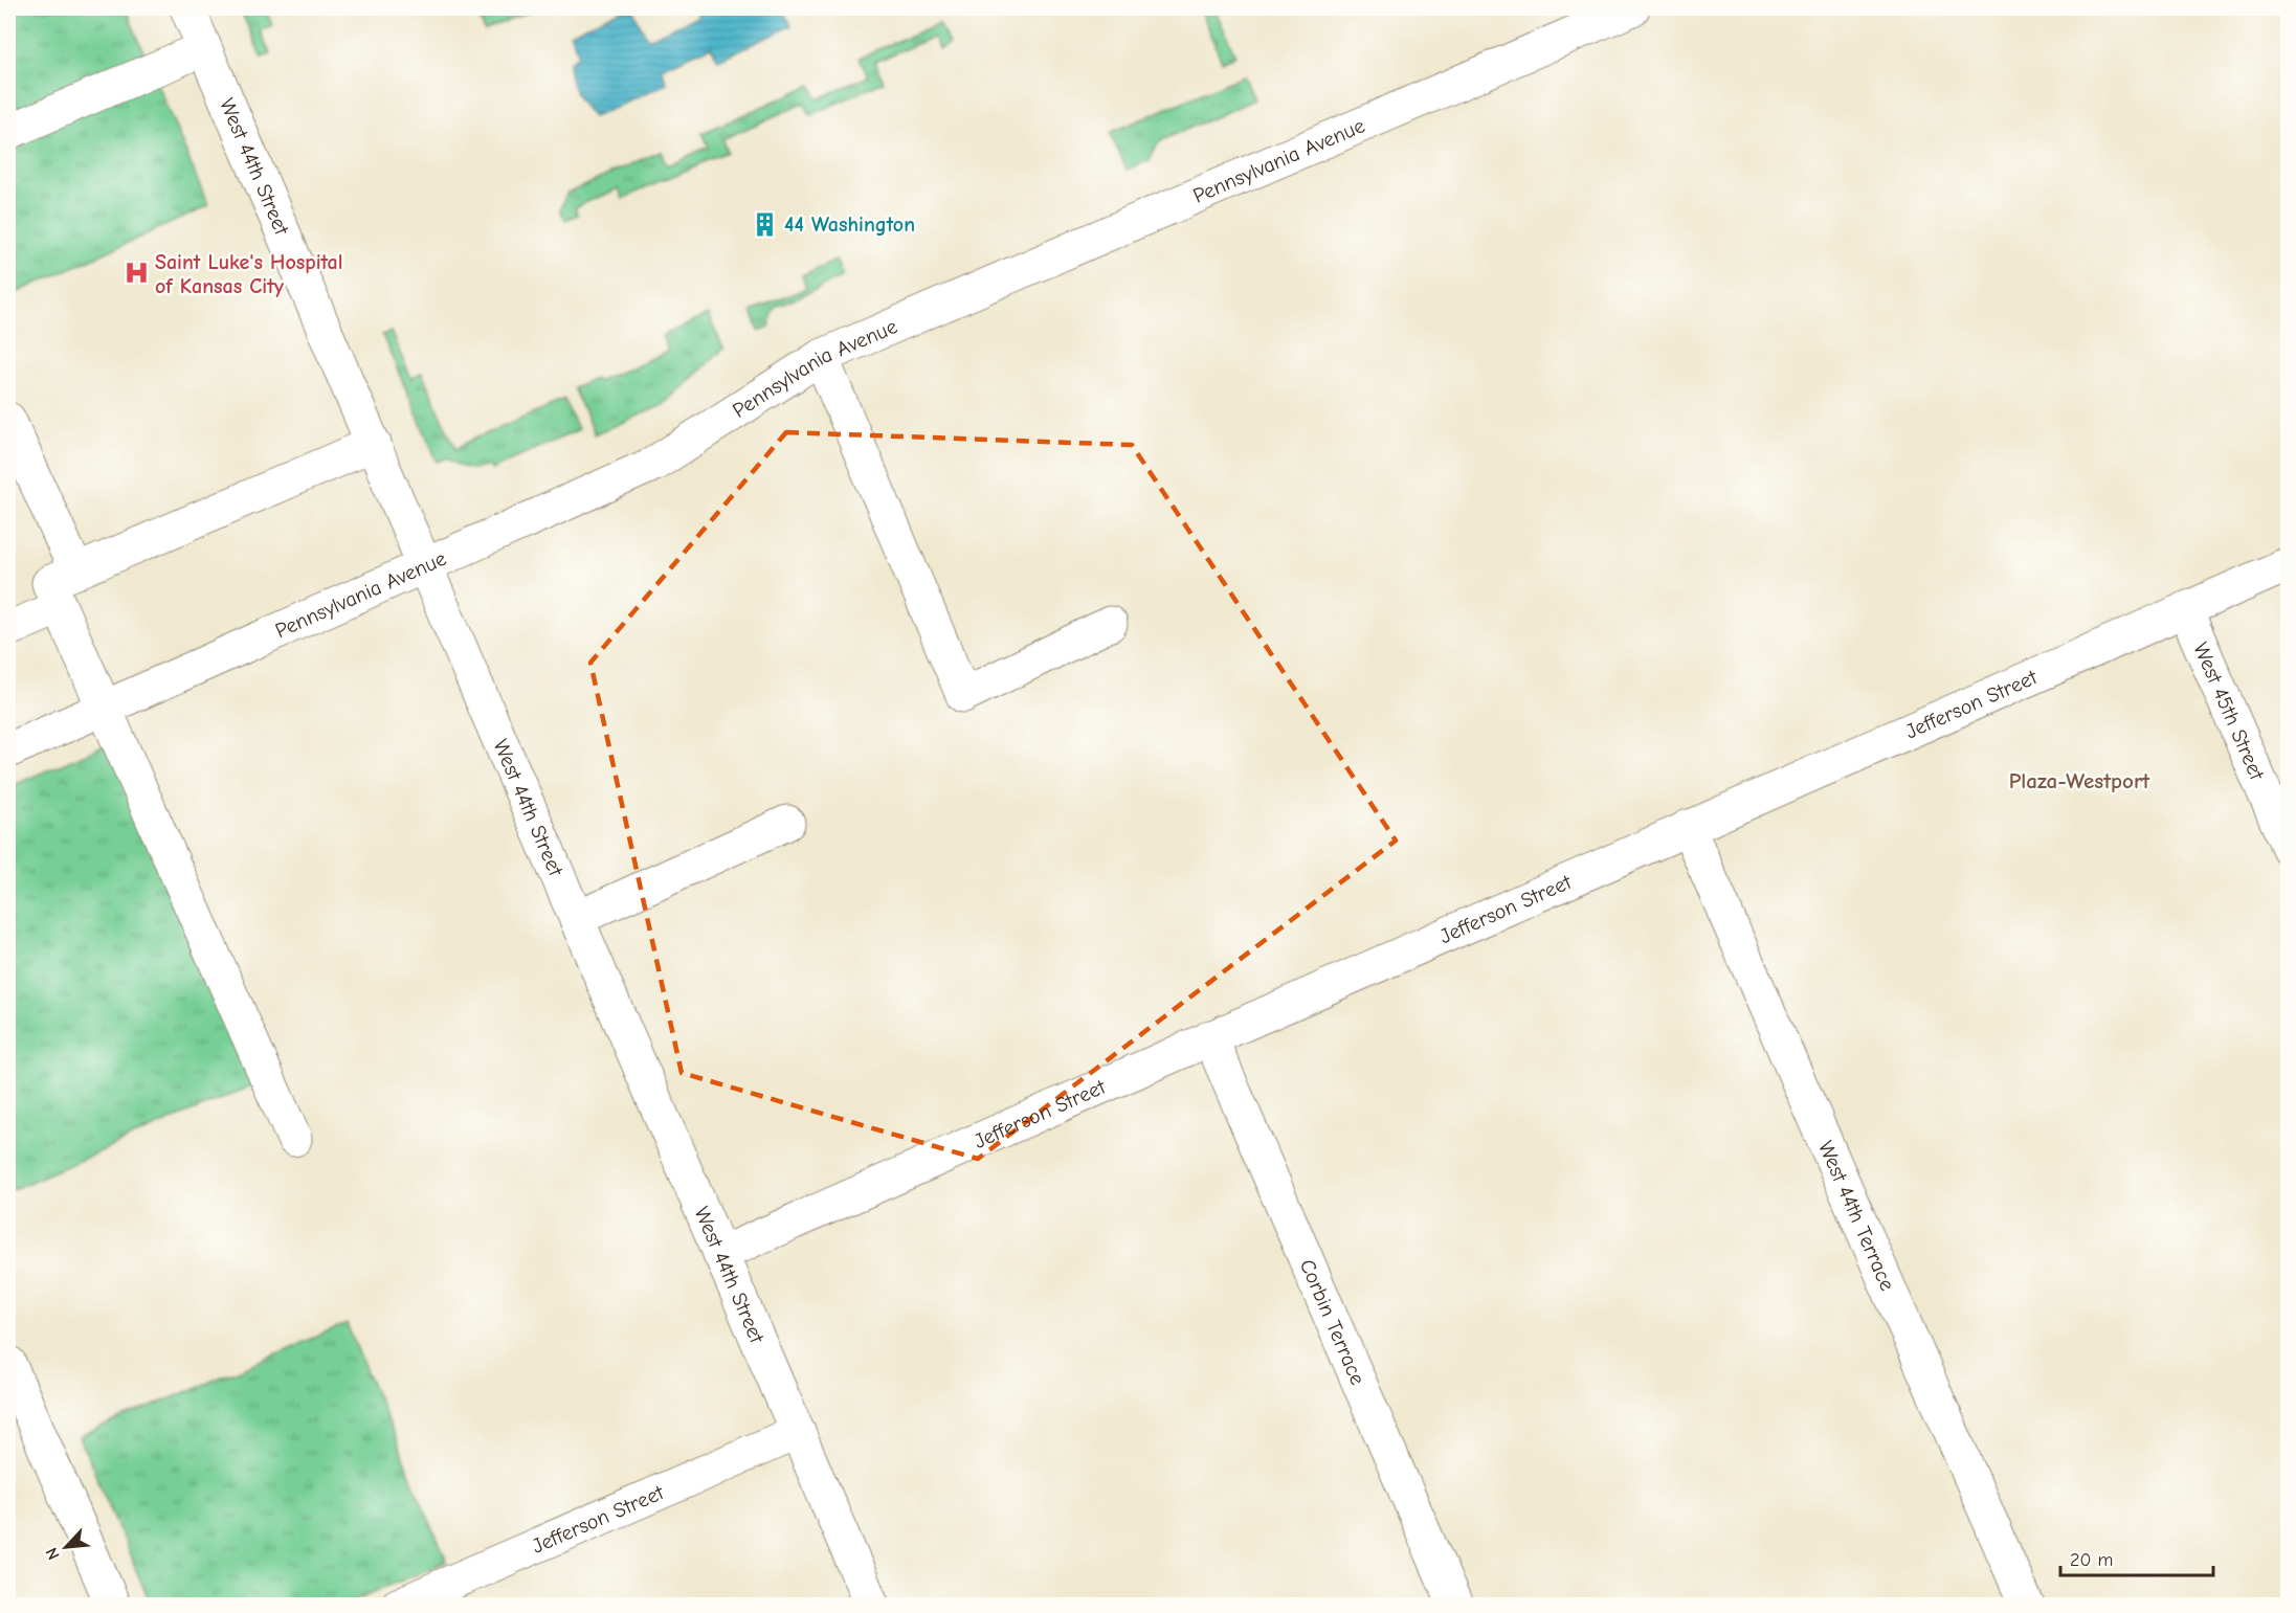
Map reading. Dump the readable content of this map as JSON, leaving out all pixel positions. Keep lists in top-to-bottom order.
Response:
{
  "streets": {
    "street": [
      "Pennsylvania Avenue",
      "West 44th Street",
      "Jefferson Street",
      "West 45th Street",
      "West 44th Terrace",
      "Corbin Terrace"
    ]
  },
  "crossings": [
    ["Pennsylvania Avenue", "West 44th Street"],
    ["West 44th Street", "Jefferson Street"],
    ["Jefferson Street", "West 45th Street"],
    ["Jefferson Street", "West 44th Terrace"],
    ["Jefferson Street", "Corbin Terrace"]
  ],
  "districts": ["Plaza-Westport"],
  "places": {
    "building": ["44 Washington"],
    "hospital": ["Saint Luke's Hospital of Kansas City"]
  },
  "scale_bar": "20 m",
  "north": "bottom left"
}
